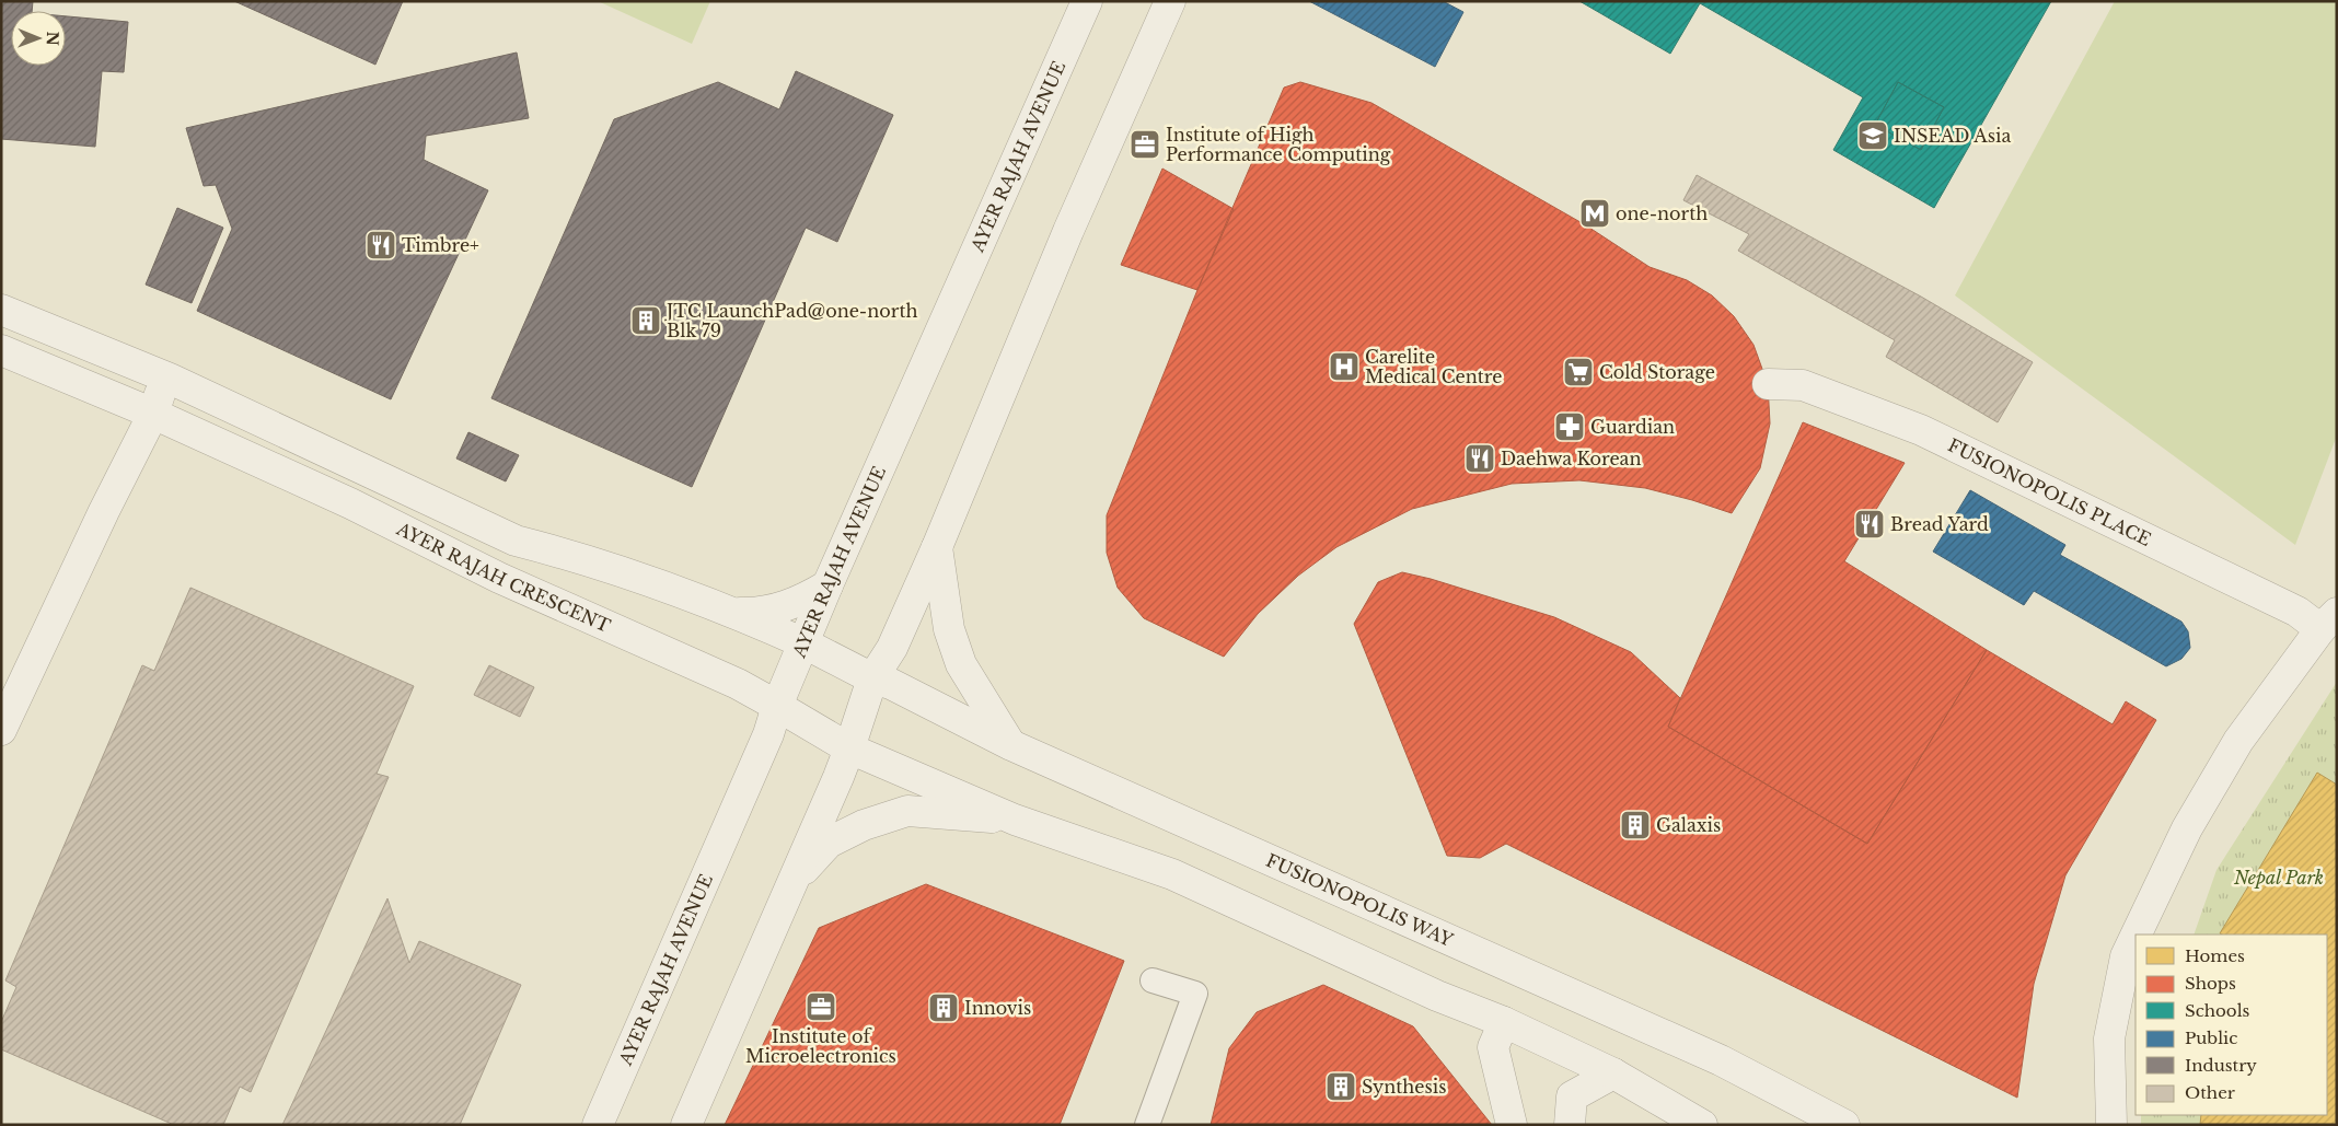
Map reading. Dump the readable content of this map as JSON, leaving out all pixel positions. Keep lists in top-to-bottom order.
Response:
{
  "streets": {
    "street": [
      "AYER RAJAH AVENUE",
      "FUSIONOPOLIS PLACE",
      "AYER RAJAH CRESCENT",
      "FUSIONOPOLIS WAY"
    ]
  },
  "crossings": [
    ["AYER RAJAH AVENUE", "AYER RAJAH CRESCENT"]
  ],
  "parks": ["Nepal Park"],
  "places": {
    "school or university": ["INSEAD Asia"],
    "office": ["Institute of High Performance Computing", "Institute of Microelectronics"],
    "metro station": ["one-north"],
    "restaurant": ["Timbre+", "Daehwa Korean", "Bread Yard"],
    "building": [
      "JTC LaunchPad@one-north Blk 79",
      "Galaxis",
      "Innovis",
      "Synthesis"
    ],
    "hospital": ["Carelite Medical Centre"],
    "supermarket": ["Cold Storage"],
    "pharmacy": ["Guardian"]
  },
  "legend": [
    "Homes",
    "Shops",
    "Schools",
    "Public",
    "Industry",
    "Other"
  ],
  "north": "right"
}
